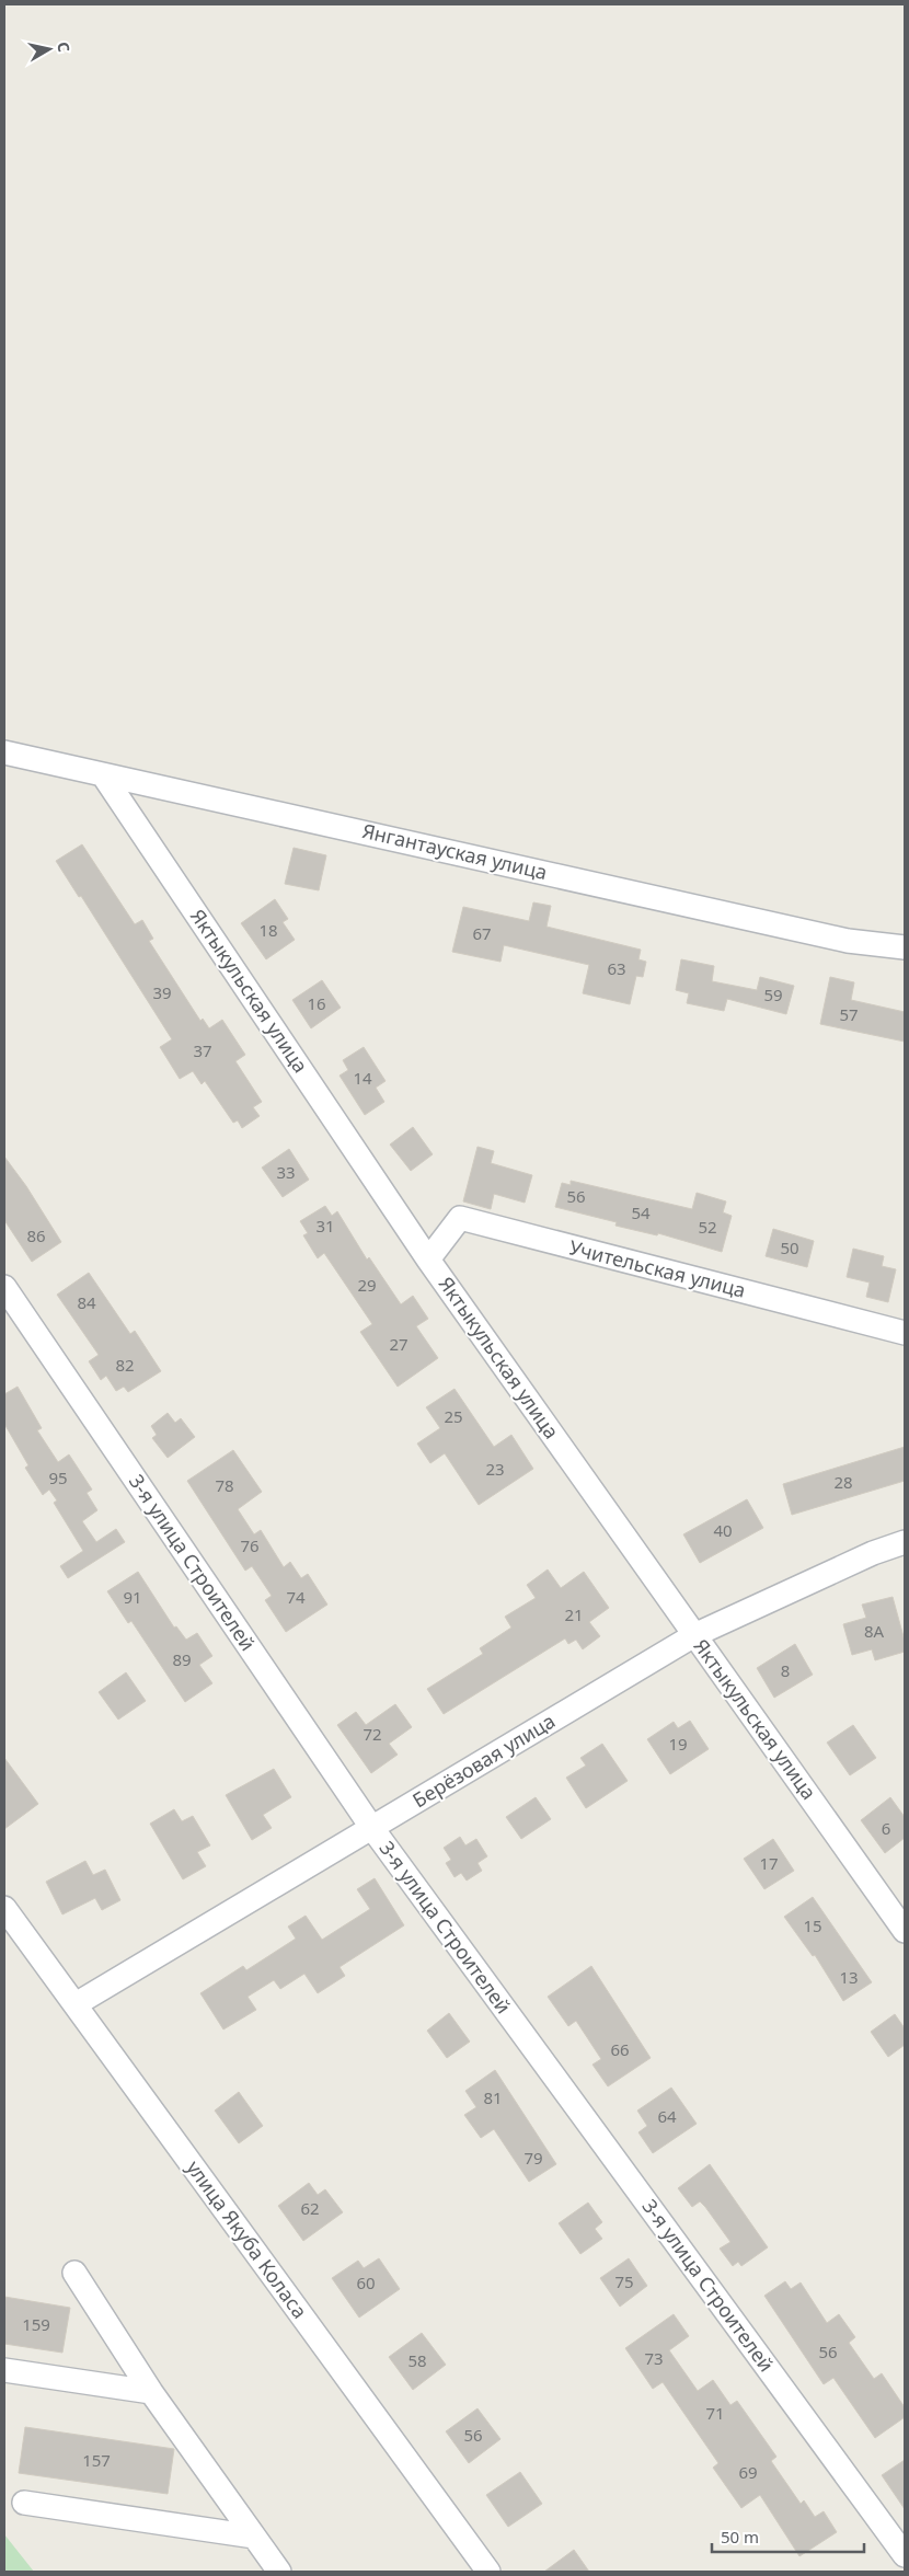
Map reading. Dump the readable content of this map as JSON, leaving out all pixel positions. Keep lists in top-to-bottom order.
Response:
{
  "streets": {
    "street": [
      "Янгантауская улица",
      "Яктыкульская улица",
      "Учительская улица",
      "3-я улица Строителей",
      "Берёзовая улица",
      "улица Якуба Коласа"
    ]
  },
  "crossings": [
    ["Янгантауская улица", "Яктыкульская улица"],
    ["Яктыкульская улица", "Учительская улица"],
    ["Яктыкульская улица", "Берёзовая улица"],
    ["3-я улица Строителей", "Берёзовая улица"],
    ["Берёзовая улица", "улица Якуба Коласа"]
  ],
  "house_numbers": [
    "18",
    "67",
    "63",
    "39",
    "59",
    "16",
    "57",
    "37",
    "14",
    "33",
    "56",
    "54",
    "31",
    "52",
    "86",
    "50",
    "29",
    "84",
    "27",
    "82",
    "25",
    "23",
    "95",
    "28",
    "78",
    "40",
    "76",
    "91",
    "74",
    "21",
    "8А",
    "89",
    "8",
    "72",
    "19",
    "6",
    "17",
    "15",
    "13",
    "66",
    "81",
    "64",
    "79",
    "62",
    "75",
    "60",
    "159",
    "56",
    "73",
    "58",
    "71",
    "56",
    "157",
    "69"
  ],
  "scale_bar": "50 m",
  "north": "right"
}
